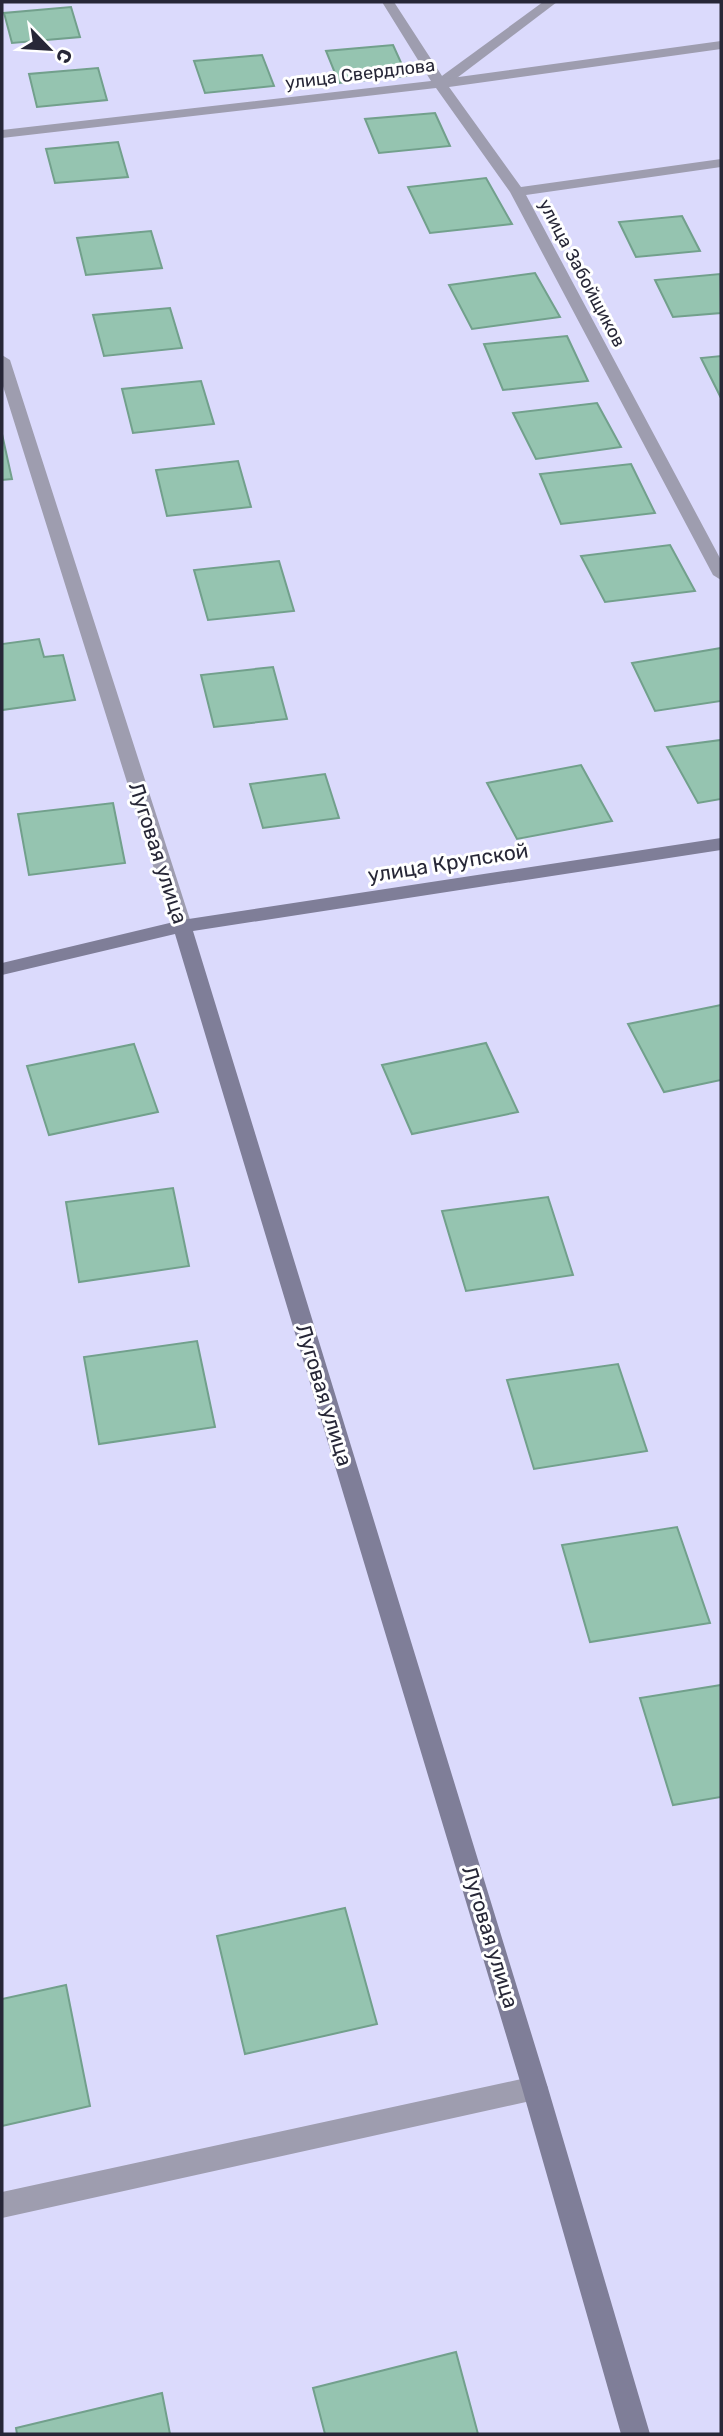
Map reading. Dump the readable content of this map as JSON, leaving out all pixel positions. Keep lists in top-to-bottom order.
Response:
{
  "streets": {
    "main road": ["Луговая улица", "улица Крупской"],
    "street": ["улица Свердлова", "улица Забойщиков"]
  },
  "crossings": [
    ["улица Свердлова", "улица Забойщиков"],
    ["Луговая улица", "улица Крупской"]
  ],
  "north": "bottom right"
}
